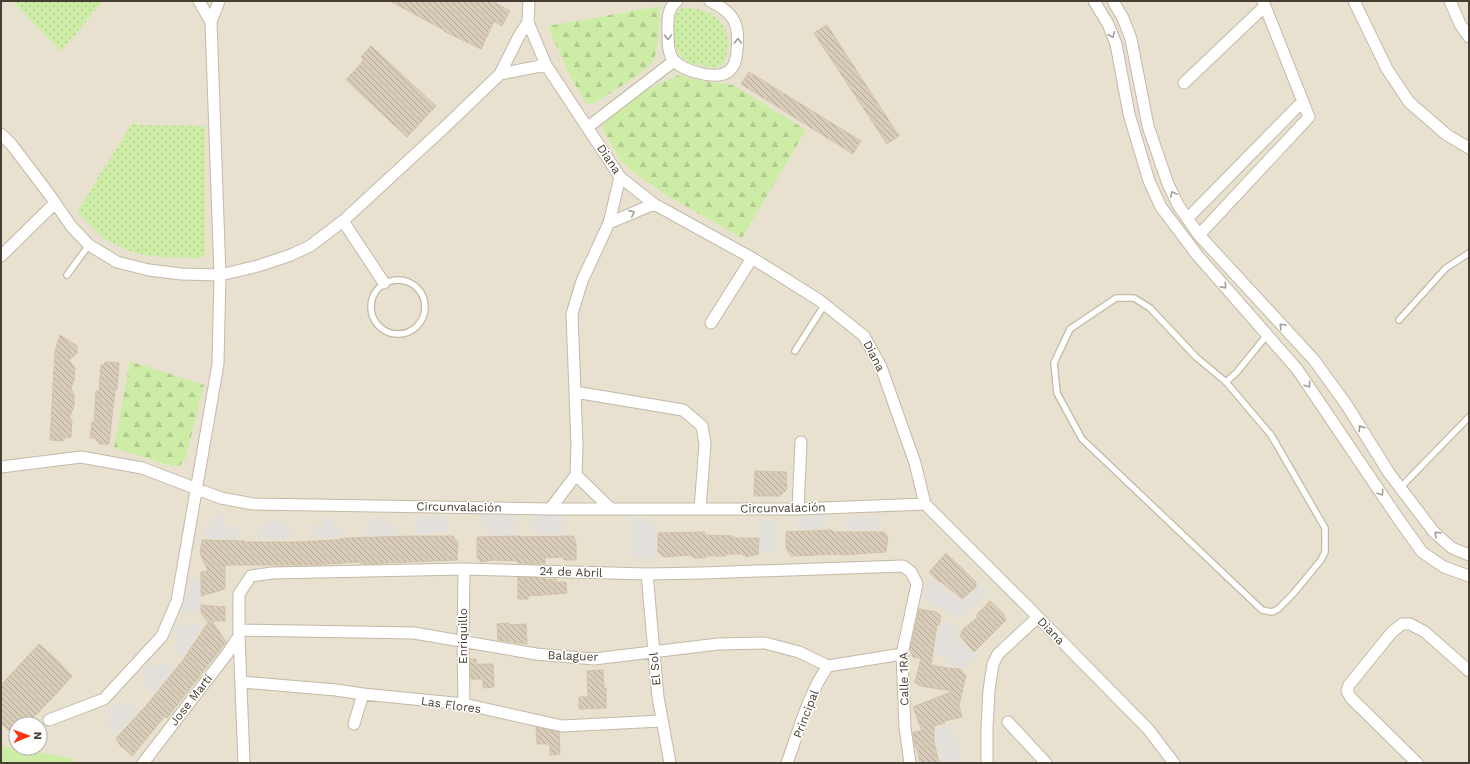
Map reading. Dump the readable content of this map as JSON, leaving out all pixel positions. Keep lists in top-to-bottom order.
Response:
{
  "streets": {
    "street": [
      "Diana",
      "Circunvalación",
      "24 de Abril",
      "Enriquillo",
      "Balaguer",
      "El Sol",
      "Calle 1RA",
      "Jose Marti",
      "Las Flores",
      "Principal"
    ]
  },
  "crossings": [
    ["Diana", "Circunvalación"],
    ["24 de Abril", "Enriquillo"],
    ["24 de Abril", "Balaguer"],
    ["24 de Abril", "El Sol"],
    ["24 de Abril", "Calle 1RA"],
    ["24 de Abril", "Jose Marti"],
    ["Enriquillo", "Balaguer"],
    ["Enriquillo", "Las Flores"],
    ["Balaguer", "El Sol"],
    ["Balaguer", "Jose Marti"],
    ["Balaguer", "Principal"],
    ["El Sol", "Las Flores"]
  ],
  "north": "right"
}
